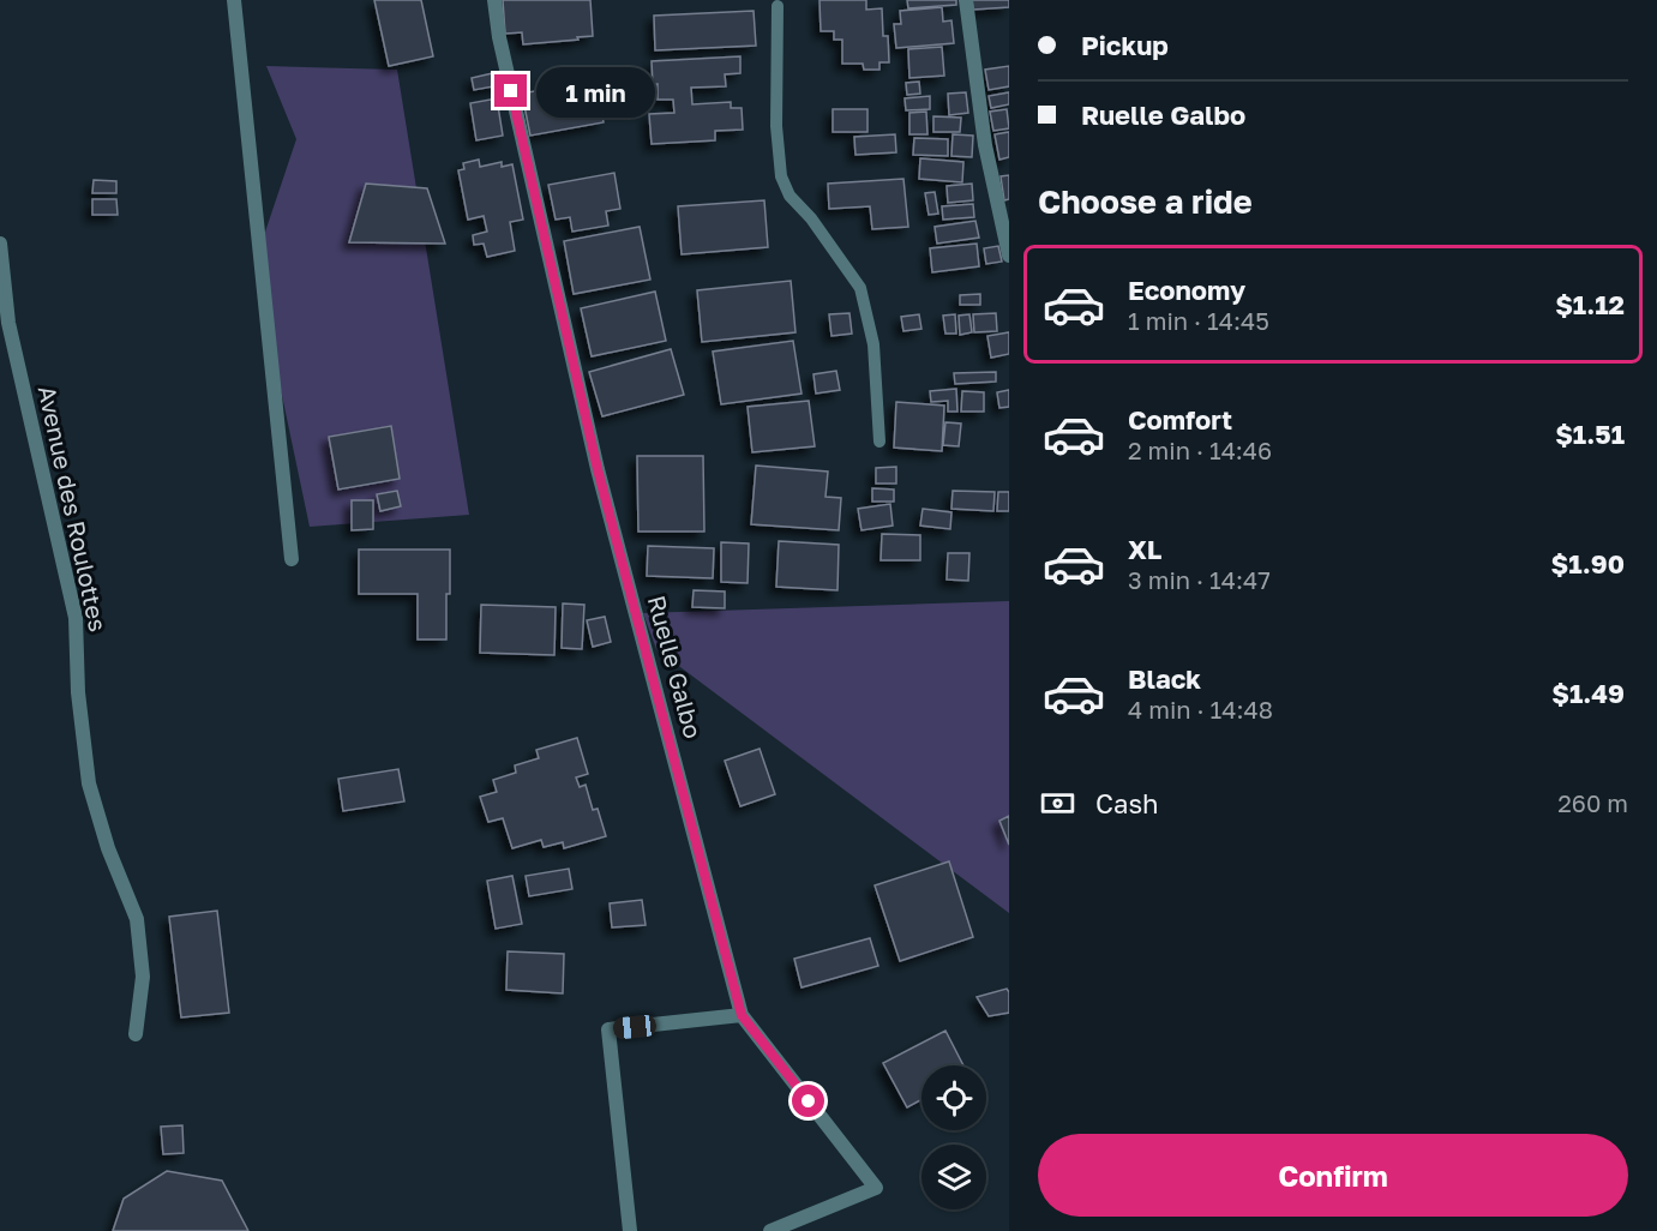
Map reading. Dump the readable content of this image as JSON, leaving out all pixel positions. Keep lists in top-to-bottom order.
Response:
{
  "streets": {
    "street": ["Avenue des Roulottes", "Ruelle Galbo"]
  },
  "page": {
    "banner": ["Pickup", "Ruelle Galbo"],
    "bubble": "1 min",
    "heading": "Choose a ride",
    "list": [
      {
        "name": "Economy",
        "note": "1 min · 14:45",
        "value": "$1.12"
      },
      {
        "name": "Comfort",
        "note": "2 min · 14:46",
        "value": "$1.51"
      },
      {
        "name": "XL",
        "note": "3 min · 14:47",
        "value": "$1.90"
      },
      {
        "name": "Black",
        "note": "4 min · 14:48",
        "value": "$1.49"
      }
    ],
    "pay": ["Cash", "260 m"],
    "buttons": "Confirm"
  }
}
